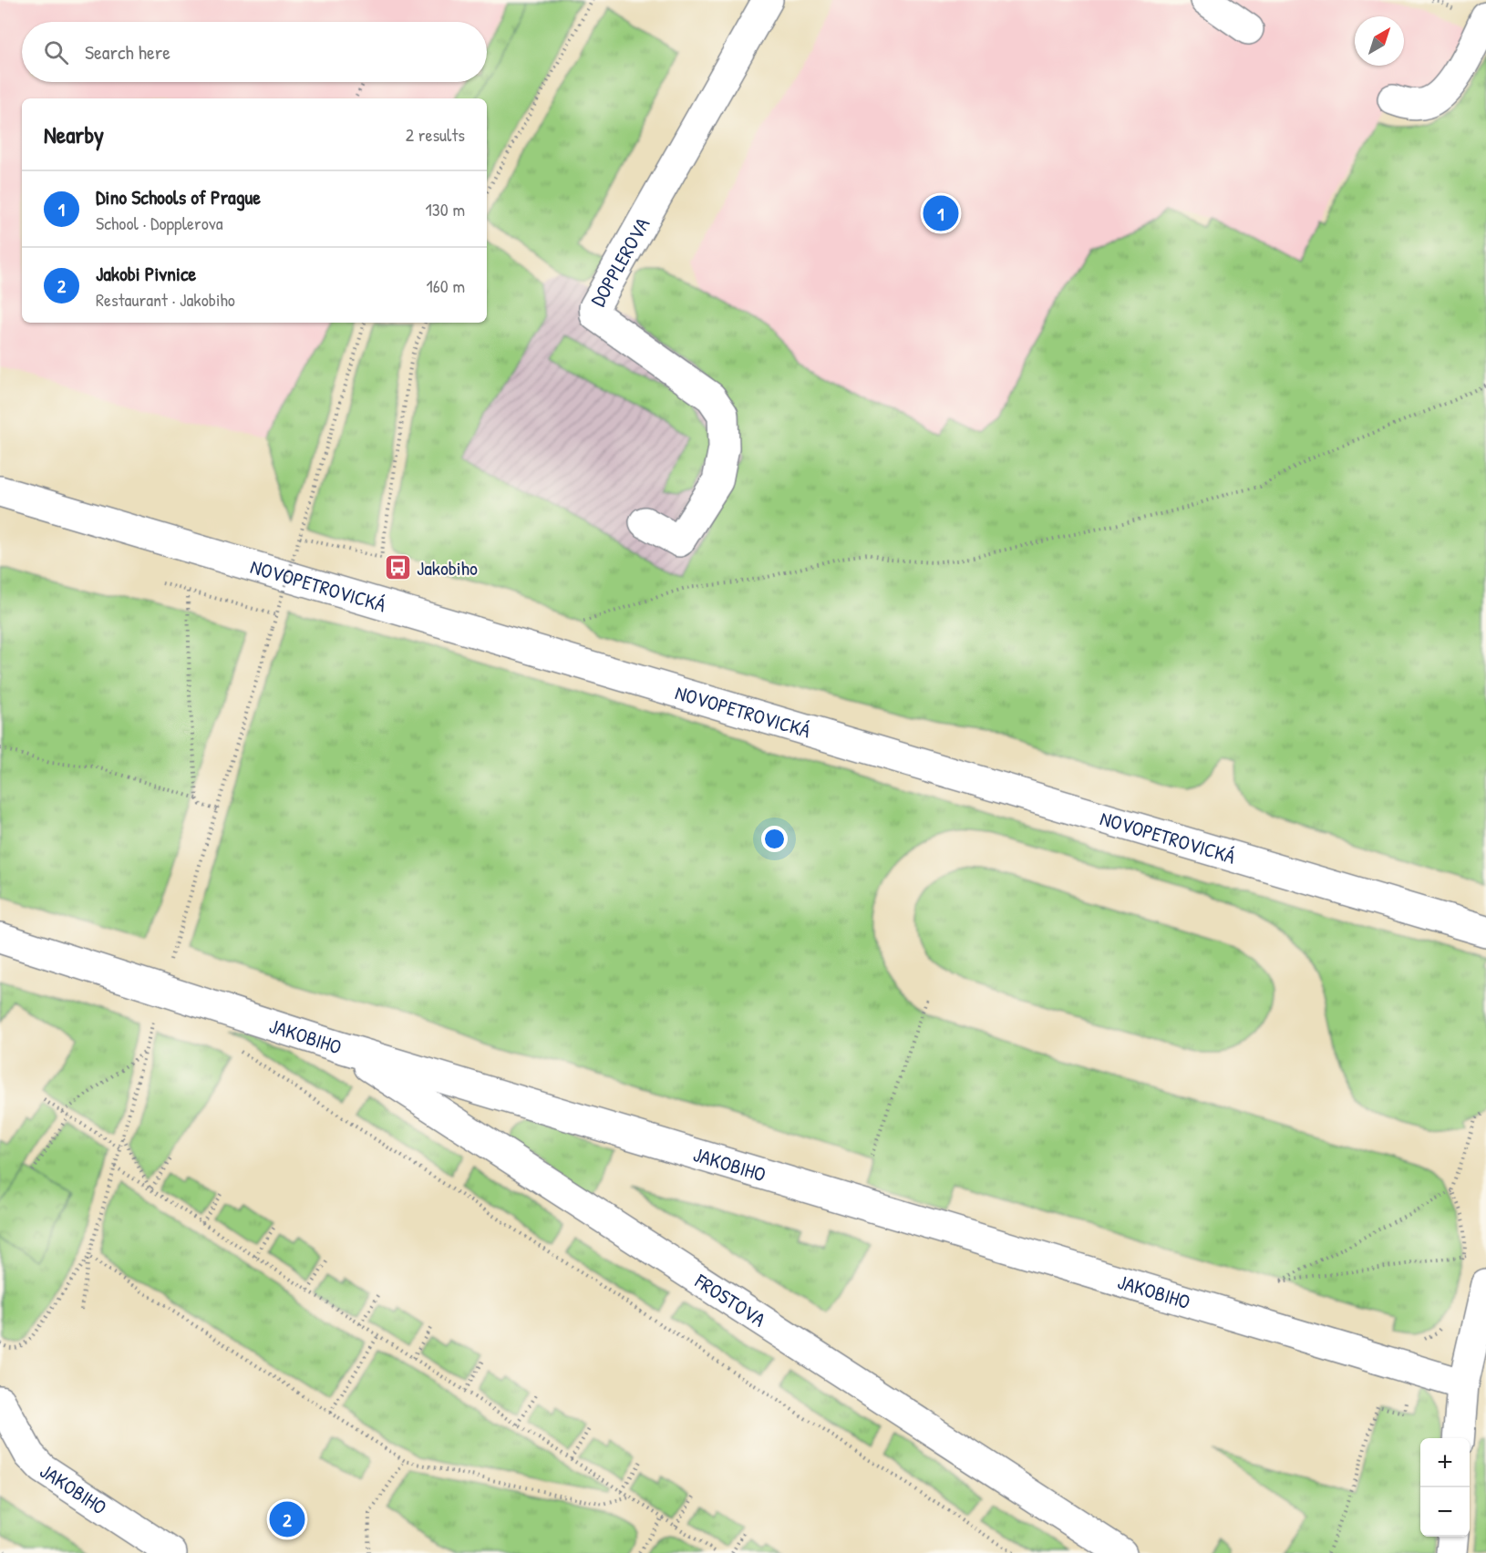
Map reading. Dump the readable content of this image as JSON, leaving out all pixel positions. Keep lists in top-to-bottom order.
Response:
{
  "streets": {
    "street": [
      "DOPPLEROVA",
      "NOVOPETROVICKÁ",
      "JAKOBIHO",
      "FROSTOVA"
    ]
  },
  "crossings": [
    ["JAKOBIHO", "FROSTOVA"]
  ],
  "places": {
    "bus stop": ["Jakobiho"]
  },
  "north": "top right",
  "page": {
    "search": "Search here",
    "heading": ["Nearby", "2 results"],
    "list": [
      {
        "mark": "1",
        "name": "Dino Schools of Prague",
        "note": "School · Dopplerova",
        "value": "130 m"
      },
      {
        "mark": "2",
        "name": "Jakobi Pivnice",
        "note": "Restaurant · Jakobiho",
        "value": "160 m"
      }
    ],
    "pins": ["1", "2"],
    "map_buttons": ["+", "−"]
  }
}
